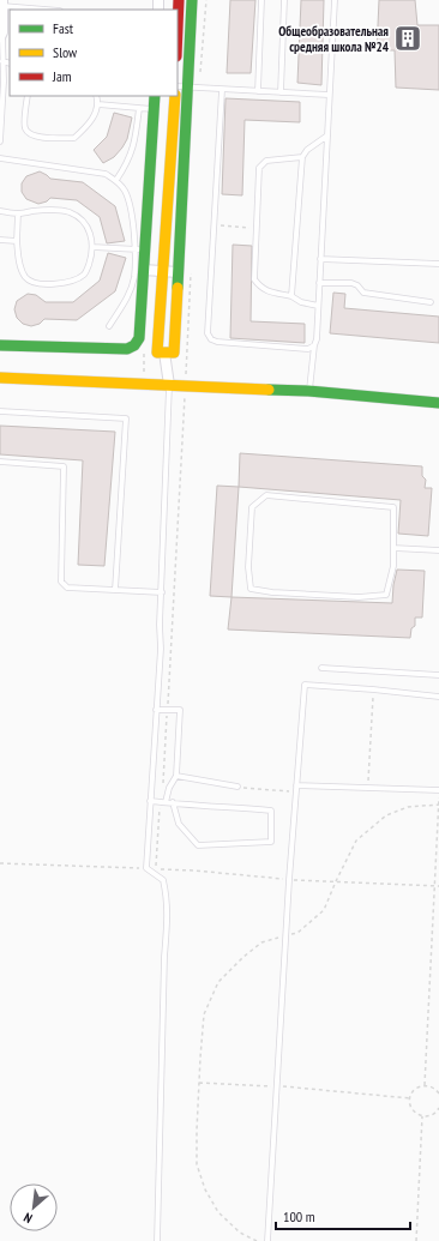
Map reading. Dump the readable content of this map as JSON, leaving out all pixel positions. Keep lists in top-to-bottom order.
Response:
{
  "places": {
    "building": ["Общеобразовательная средняя школа №24"]
  },
  "legend": ["Fast", "Slow", "Jam"],
  "scale_bar": "100 m",
  "north": "bottom left"
}
